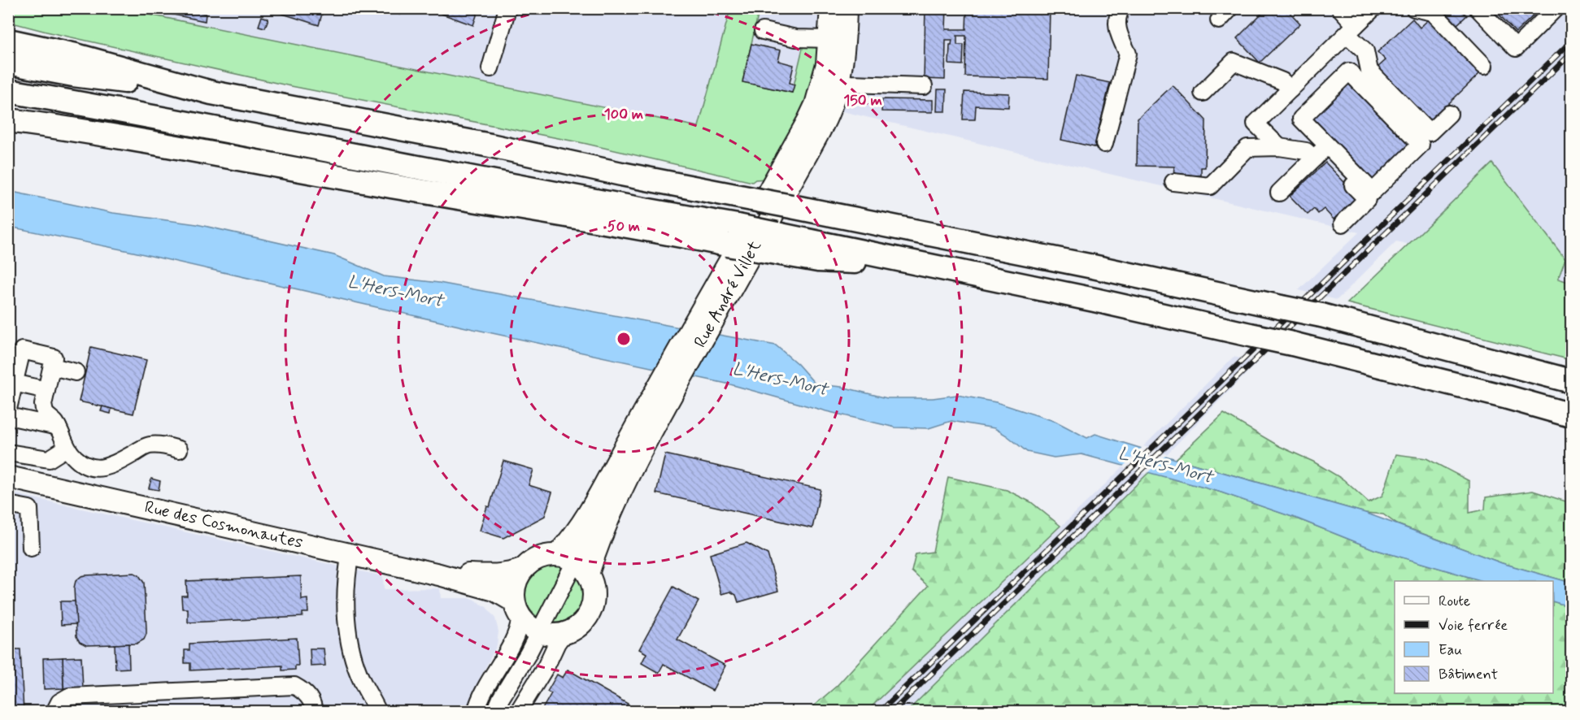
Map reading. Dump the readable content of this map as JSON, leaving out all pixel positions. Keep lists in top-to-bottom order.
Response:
{
  "streets": {
    "main road": ["Rue André Villet", "Rue des Cosmonautes"]
  },
  "crossings": [
    ["Rue André Villet", "Rue des Cosmonautes"]
  ],
  "water": ["L'Hers-Mort"],
  "legend": [
    "Route",
    "Voie ferrée",
    "Eau",
    "Bâtiment"
  ],
  "rings": ["150 m", "100 m", "50 m"]
}
